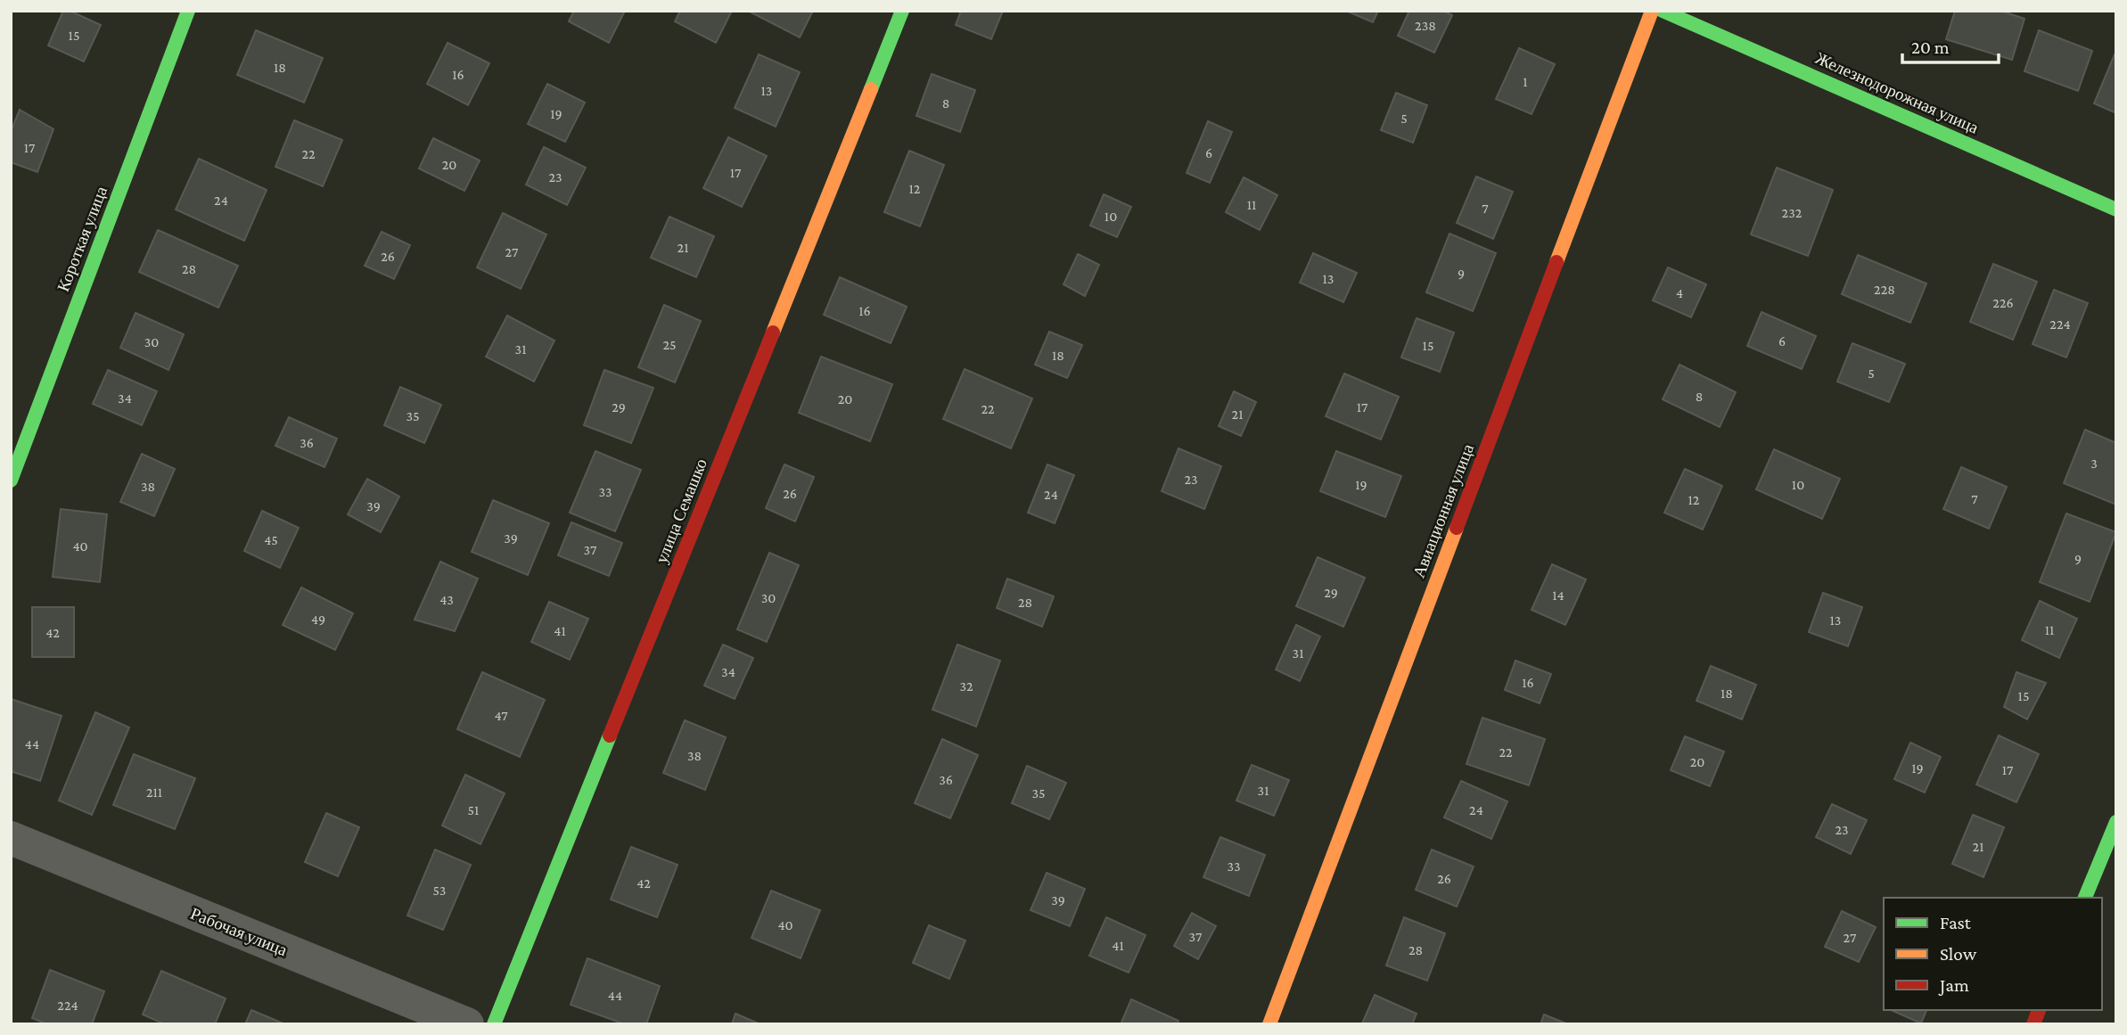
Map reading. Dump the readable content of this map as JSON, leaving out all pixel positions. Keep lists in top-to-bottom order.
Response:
{
  "streets": {
    "main road": [
      "Железнодорожная улица",
      "Короткая улица",
      "улица Семашко",
      "Авиационная улица"
    ],
    "street": ["Рабочая улица"]
  },
  "house_numbers": [
    "238",
    "15",
    "18",
    "16",
    "1",
    "13",
    "8",
    "19",
    "5",
    "17",
    "6",
    "22",
    "20",
    "17",
    "23",
    "12",
    "24",
    "11",
    "7",
    "232",
    "10",
    "21",
    "27",
    "26",
    "28",
    "9",
    "13",
    "228",
    "4",
    "226",
    "16",
    "224",
    "6",
    "30",
    "25",
    "15",
    "31",
    "18",
    "5",
    "8",
    "34",
    "20",
    "29",
    "17",
    "22",
    "21",
    "35",
    "36",
    "3",
    "23",
    "19",
    "10",
    "38",
    "33",
    "26",
    "24",
    "7",
    "12",
    "39",
    "39",
    "45",
    "40",
    "37",
    "9",
    "29",
    "14",
    "30",
    "43",
    "28",
    "49",
    "13",
    "11",
    "41",
    "42",
    "31",
    "34",
    "16",
    "32",
    "18",
    "15",
    "47",
    "44",
    "22",
    "38",
    "20",
    "19",
    "17",
    "36",
    "31",
    "211",
    "35",
    "51",
    "24",
    "23",
    "21",
    "33",
    "26",
    "42",
    "53",
    "39",
    "40",
    "37",
    "27",
    "41",
    "28",
    "44",
    "224"
  ],
  "legend": ["Fast", "Slow", "Jam"],
  "scale_bar": "20 m"
}
